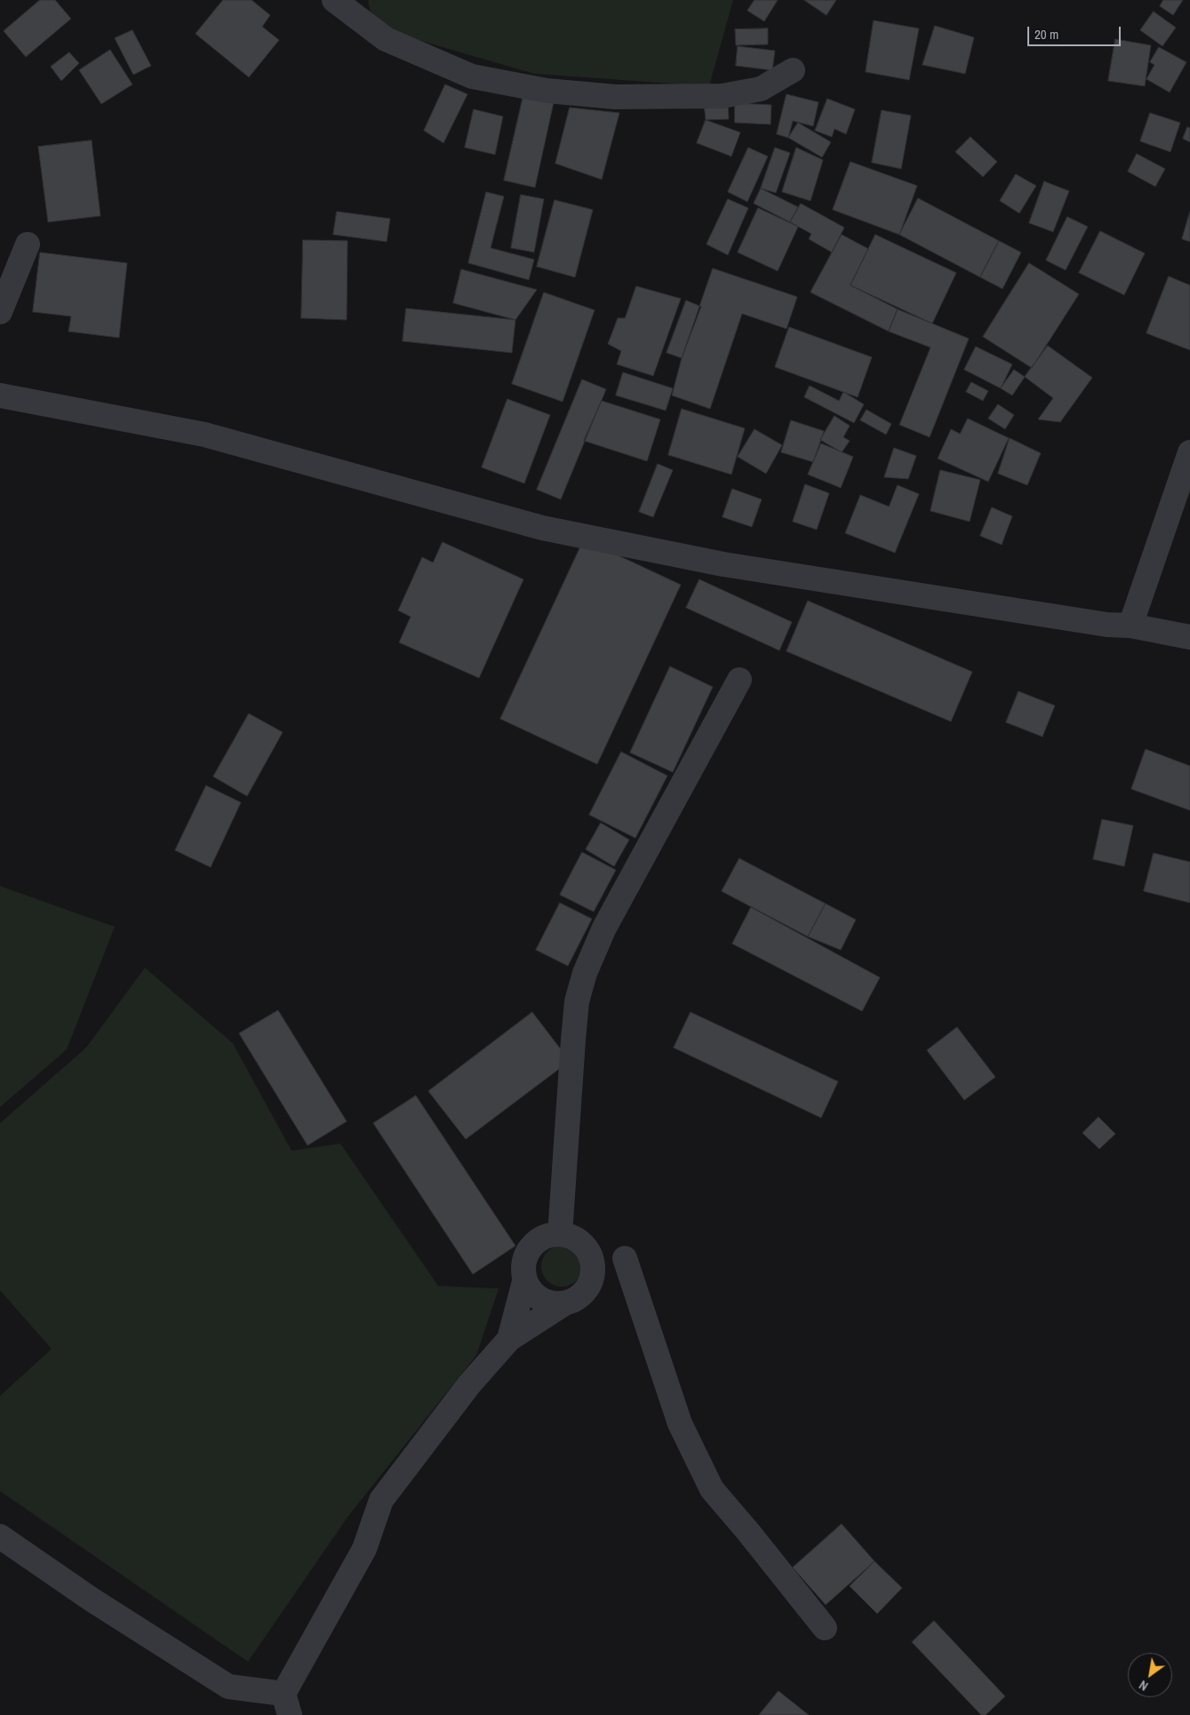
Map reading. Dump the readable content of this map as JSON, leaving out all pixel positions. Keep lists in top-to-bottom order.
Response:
{
  "scale_bar": "20 m",
  "north": "bottom left"
}
